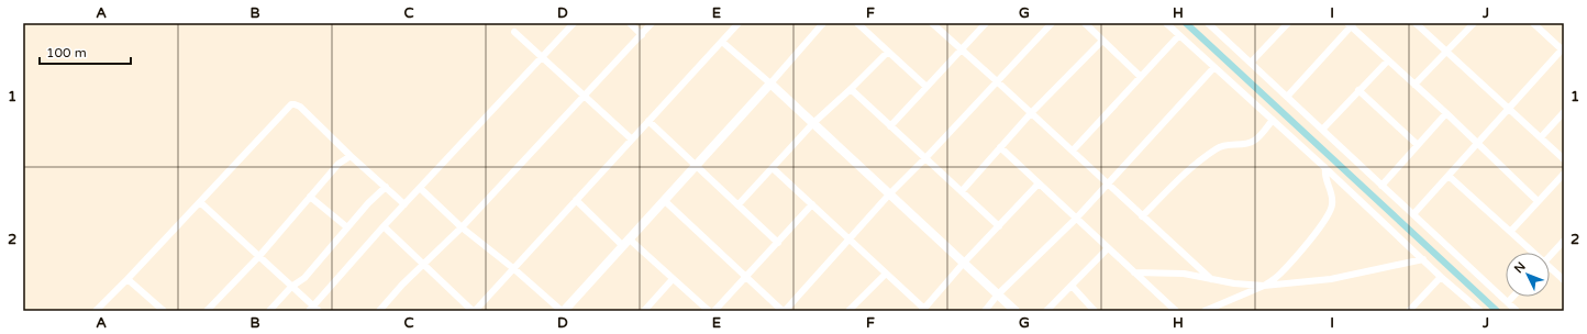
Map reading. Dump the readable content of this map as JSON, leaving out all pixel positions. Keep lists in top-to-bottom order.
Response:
{
  "scale_bar": "100 m",
  "north": "top left",
  "grid": {
    "columns": [
      "A",
      "B",
      "C",
      "D",
      "E",
      "F",
      "G",
      "H",
      "I",
      "J"
    ],
    "rows": ["1", "2"]
  }
}
